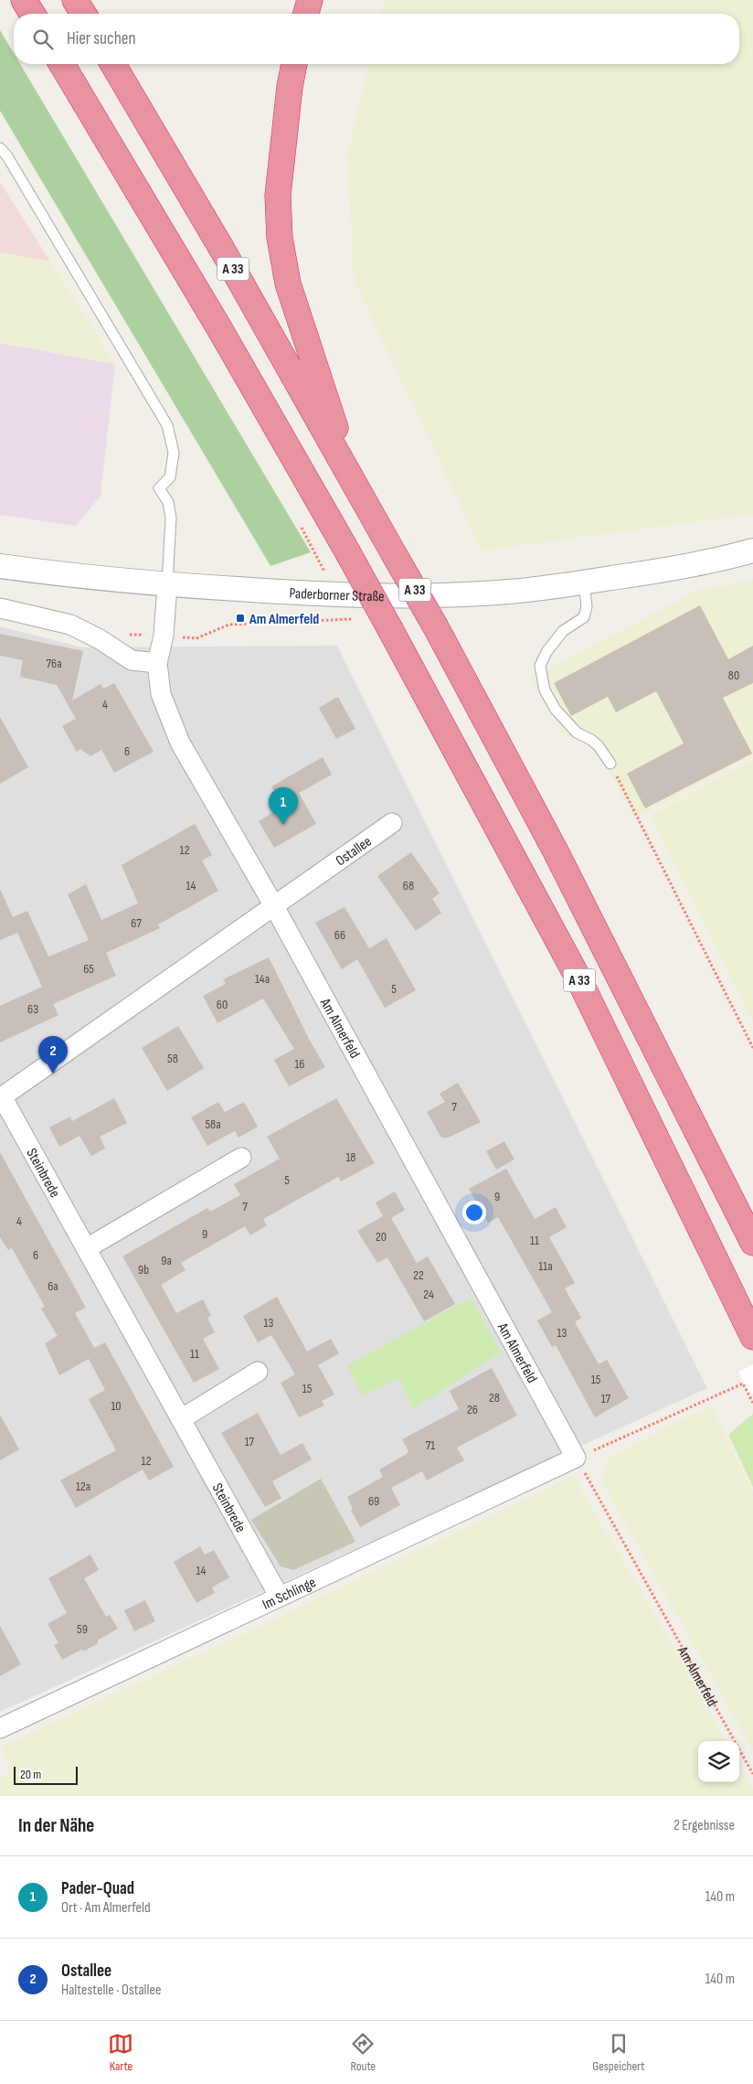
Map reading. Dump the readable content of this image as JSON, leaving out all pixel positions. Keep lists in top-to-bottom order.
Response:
{
  "streets": {
    "highway": ["A 33"],
    "street": [
      "Paderborner Straße",
      "Ostallee",
      "Am Almerfeld",
      "Steinbrede",
      "Im Schlinge"
    ]
  },
  "crossings": [
    ["Paderborner Straße", "Am Almerfeld"],
    ["Ostallee", "Am Almerfeld"],
    ["Ostallee", "Steinbrede"],
    ["Am Almerfeld", "Im Schlinge"],
    ["Steinbrede", "Im Schlinge"]
  ],
  "places": {
    "transit": ["Am Almerfeld"]
  },
  "house_numbers": [
    "76a",
    "80",
    "4",
    "6",
    "12",
    "14",
    "68",
    "67",
    "66",
    "65",
    "14a",
    "5",
    "60",
    "63",
    "58",
    "16",
    "7",
    "58a",
    "18",
    "5",
    "9",
    "7",
    "4",
    "9",
    "20",
    "11",
    "6",
    "9a",
    "11a",
    "9b",
    "22",
    "6a",
    "24",
    "13",
    "13",
    "11",
    "15",
    "15",
    "28",
    "17",
    "10",
    "26",
    "17",
    "71",
    "12",
    "12a",
    "69",
    "14",
    "59"
  ],
  "scale_bar": "20 m",
  "page": {
    "search": "Hier suchen",
    "pins": ["1", "2"],
    "scale": "20 m",
    "heading": ["In der Nähe", "2 Ergebnisse"],
    "list": [
      {
        "mark": "1",
        "name": "Pader-Quad",
        "note": "Ort · Am Almerfeld",
        "value": "140 m"
      },
      {
        "mark": "2",
        "name": "Ostallee",
        "note": "Haltestelle · Ostallee",
        "value": "140 m"
      }
    ],
    "nav": ["Karte", "Route", "Gespeichert"]
  }
}
